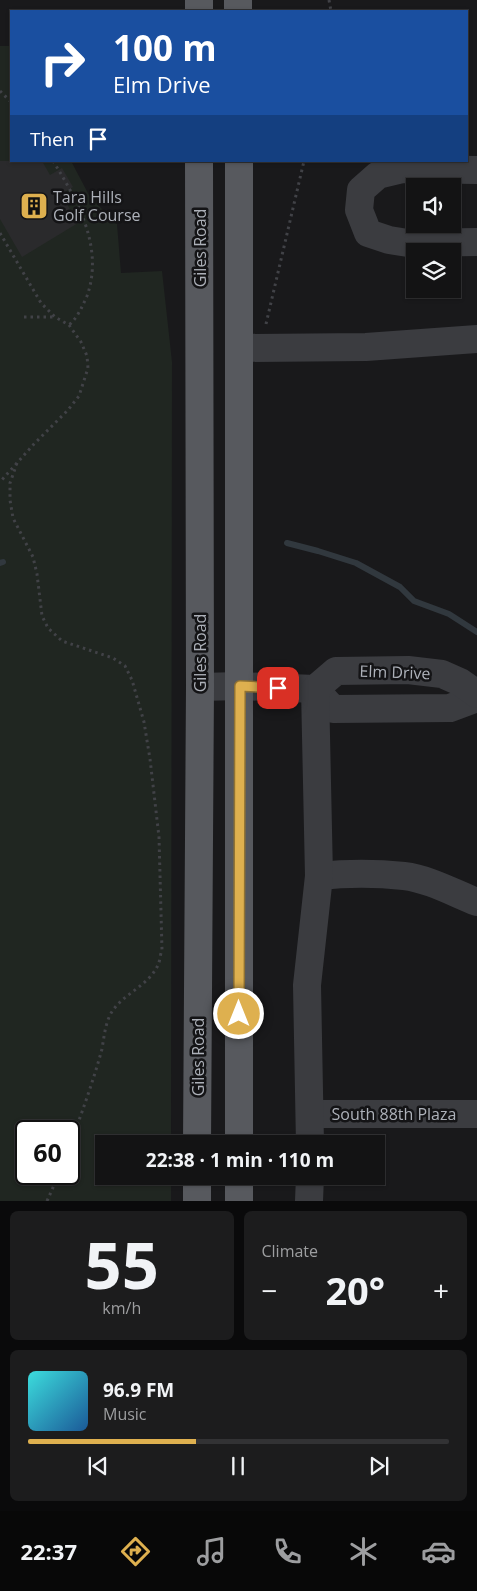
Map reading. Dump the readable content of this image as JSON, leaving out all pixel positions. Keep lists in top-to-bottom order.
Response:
{
  "streets": {
    "main road": ["Giles Road"],
    "street": ["Elm Drive", "South 88th Plaza"]
  },
  "places": {
    "building": ["Tara Hills Golf Course"]
  },
  "page": {
    "turn": ["100 m", "Elm Drive"],
    "then": "Then",
    "limit": "60",
    "trip": "22:38 · 1 min · 110 m",
    "tile": [
      ["55", "km/h"],
      "Climate"
    ],
    "heat": ["−", "20°", "+"],
    "song": ["96.9 FM", "Music"],
    "tabs": "22:37"
  }
}
